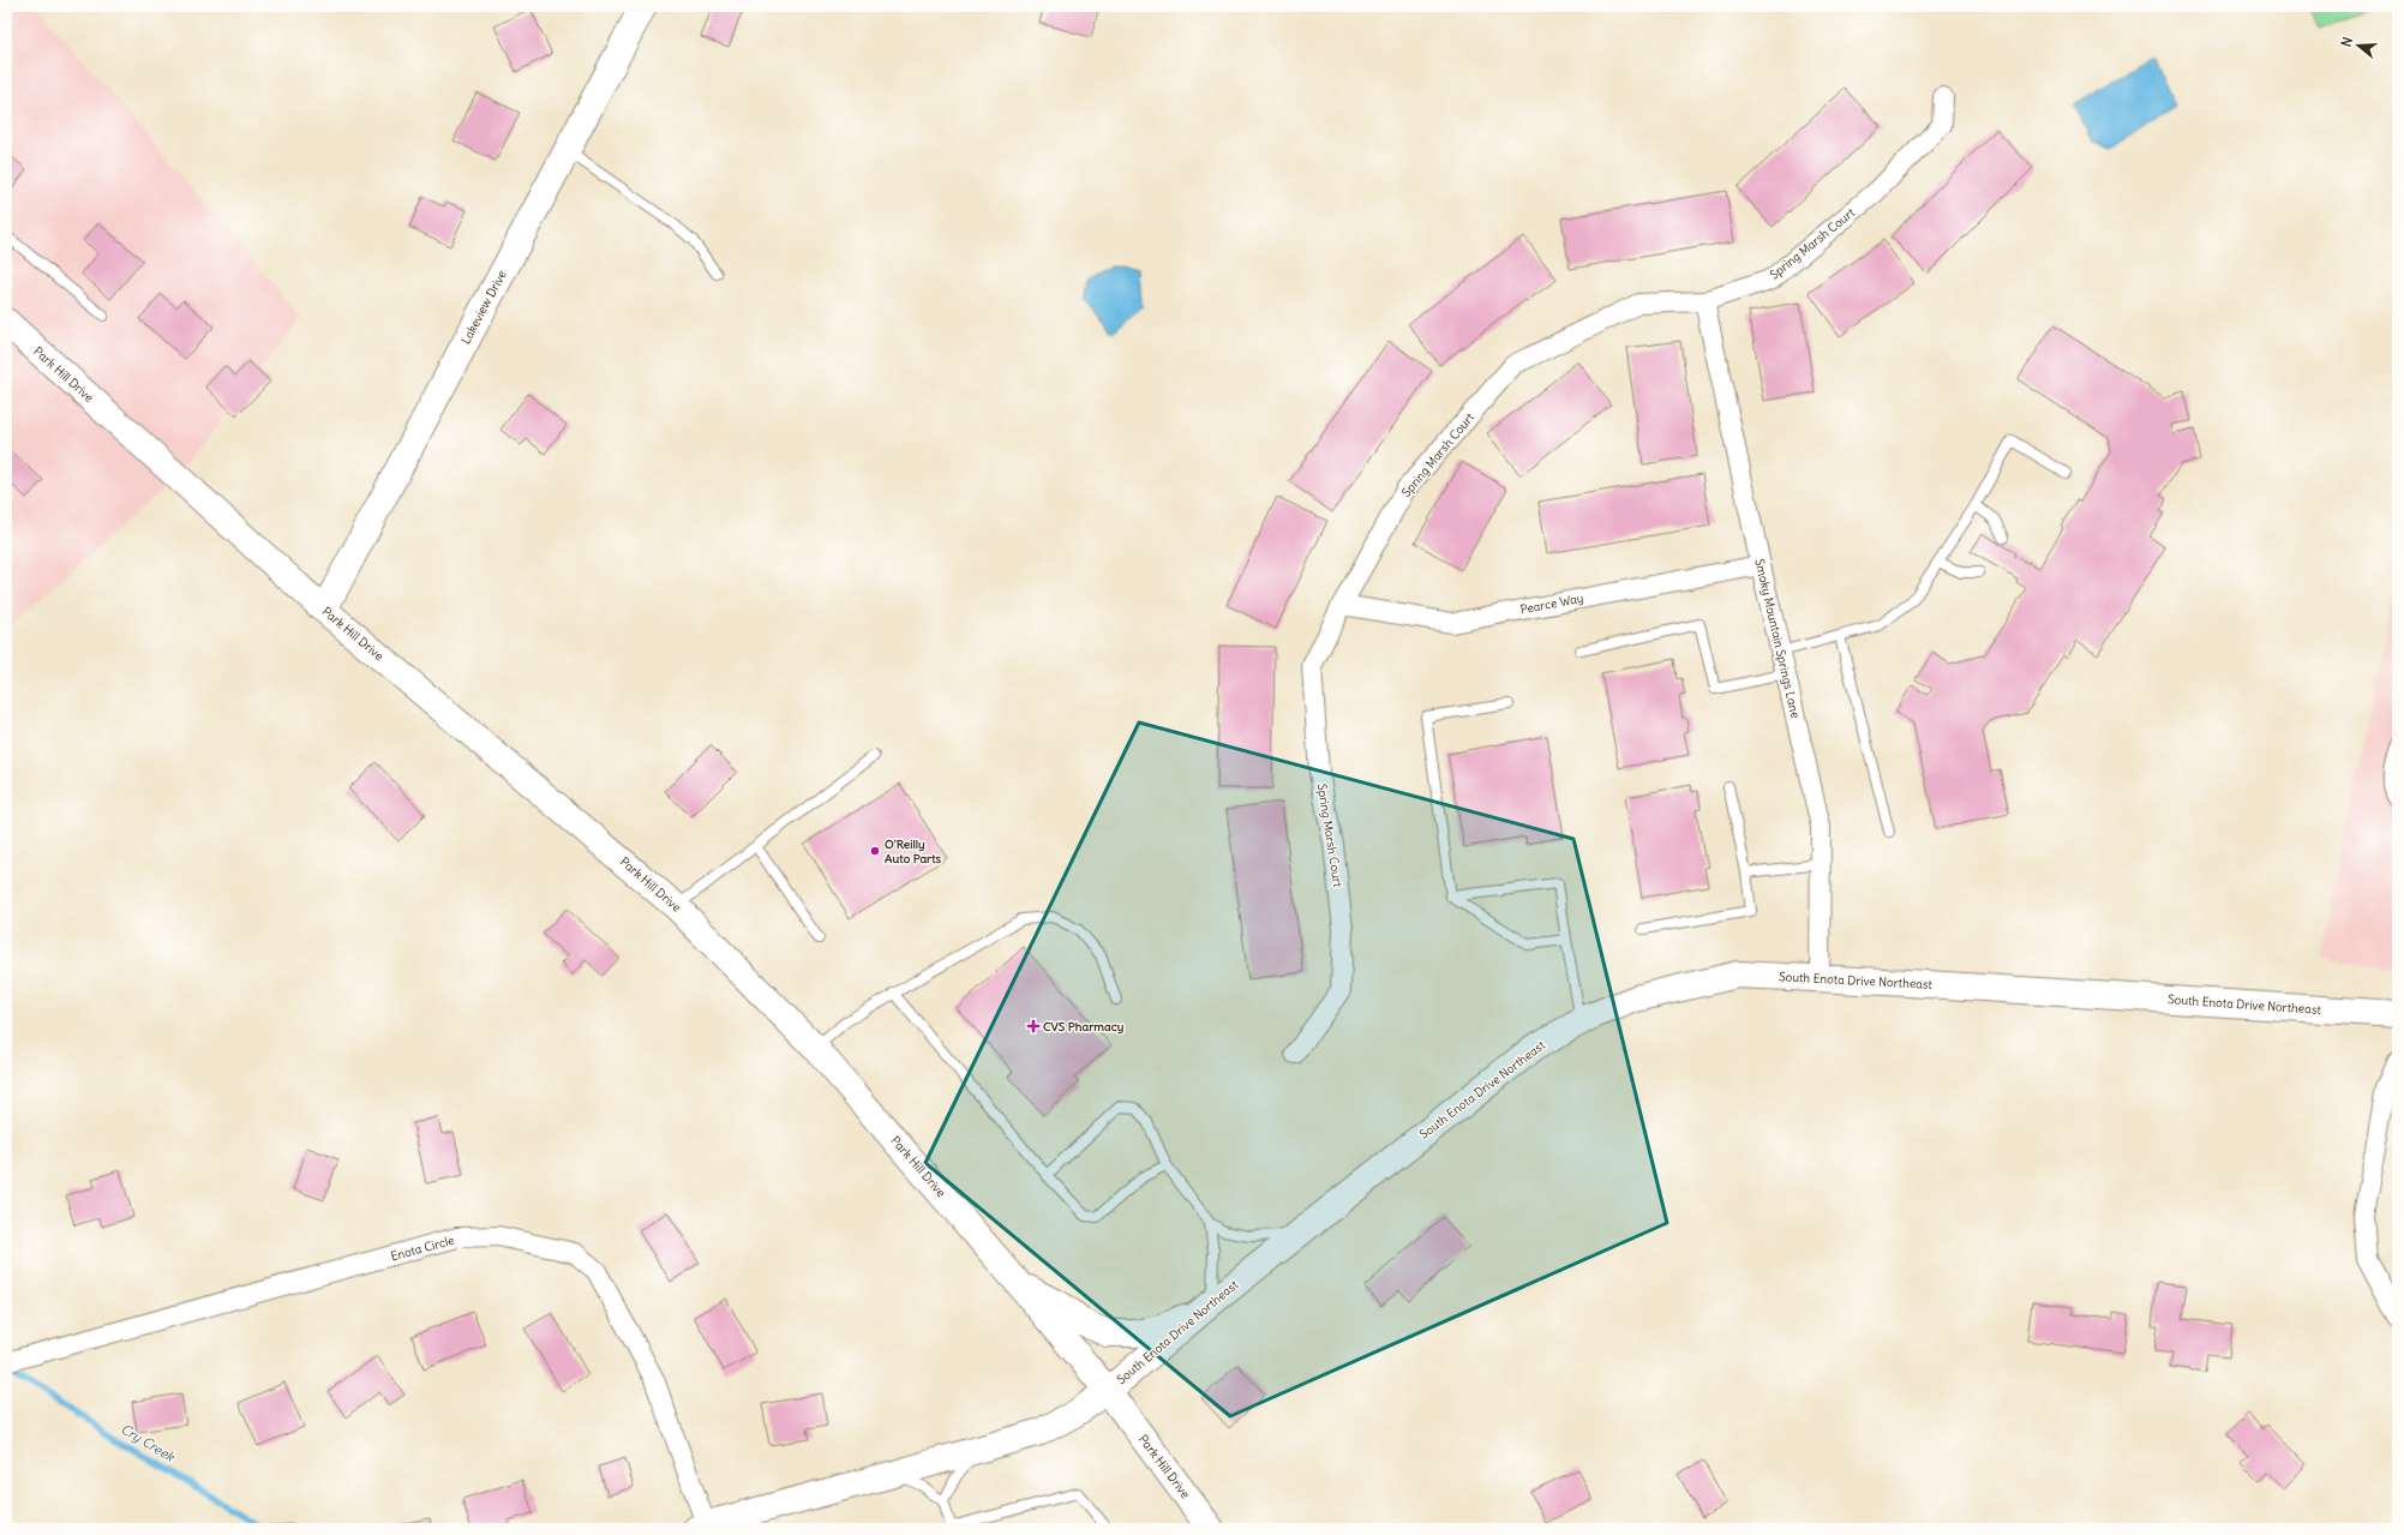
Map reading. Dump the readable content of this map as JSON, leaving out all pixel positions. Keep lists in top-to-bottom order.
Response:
{
  "streets": {
    "main road": ["Lakeview Drive", "Park Hill Drive", "South Enota Drive Northeast"],
    "street": [
      "Spring Marsh Court",
      "Pearce Way",
      "Smoky Mountain Springs Lane",
      "Enota Circle"
    ]
  },
  "crossings": [
    ["Spring Marsh Court", "Pearce Way"],
    ["Spring Marsh Court", "Smoky Mountain Springs Lane"],
    ["Lakeview Drive", "Park Hill Drive"],
    ["Park Hill Drive", "South Enota Drive Northeast"],
    ["Pearce Way", "Smoky Mountain Springs Lane"],
    ["Smoky Mountain Springs Lane", "South Enota Drive Northeast"],
    ["South Enota Drive Northeast", "Enota Circle"]
  ],
  "water": ["Cry Creek"],
  "places": {
    "other": ["O'Reilly Auto Parts"],
    "health": ["CVS Pharmacy"]
  },
  "north": "left"
}
